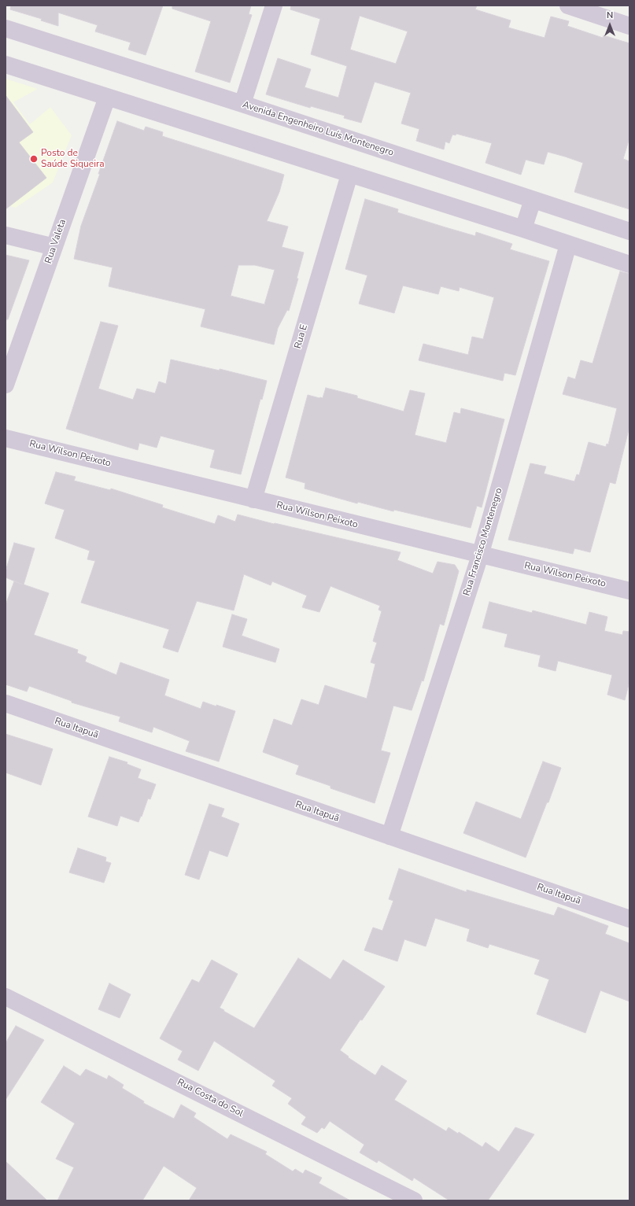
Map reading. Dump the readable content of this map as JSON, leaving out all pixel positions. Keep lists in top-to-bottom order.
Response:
{
  "streets": {
    "street": [
      "Avenida Engenheiro Luís Montenegro",
      "Rua Valeta",
      "Rua E",
      "Rua Wilson Peixoto",
      "Rua Francisco Montenegro",
      "Rua Itapuã",
      "Rua Costa do Sol"
    ]
  },
  "crossings": [
    ["Rua E", "Rua Wilson Peixoto"],
    ["Rua Wilson Peixoto", "Rua Francisco Montenegro"],
    ["Rua Francisco Montenegro", "Rua Itapuã"]
  ],
  "places": ["Posto de Saúde Siqueira"],
  "north": "top"
}
